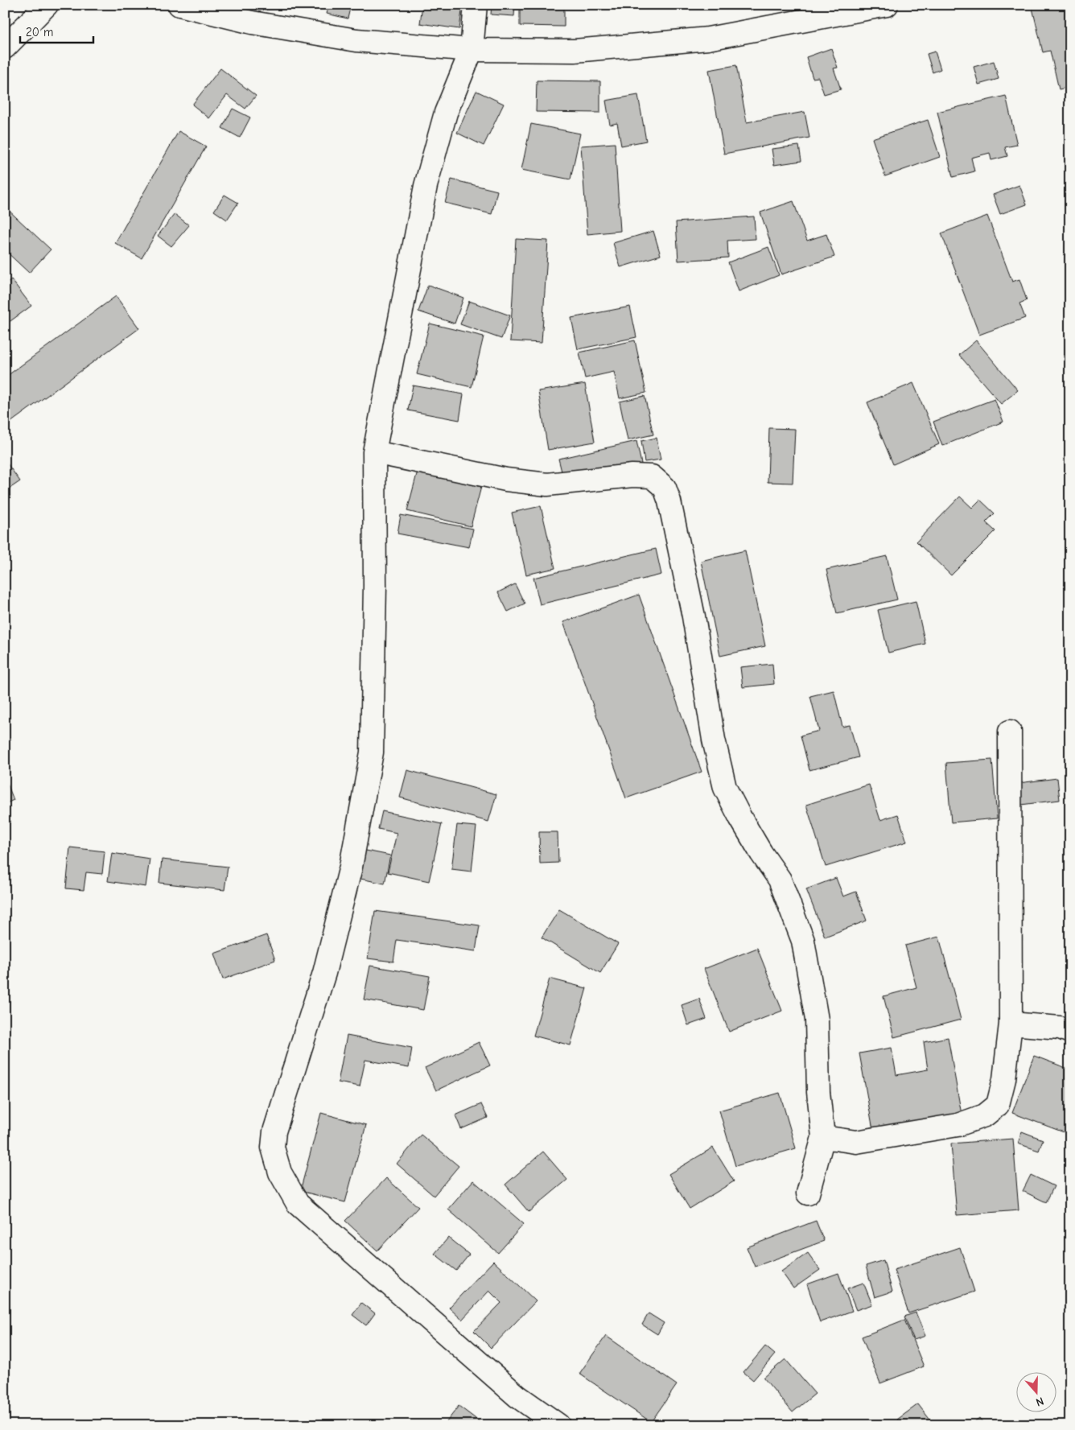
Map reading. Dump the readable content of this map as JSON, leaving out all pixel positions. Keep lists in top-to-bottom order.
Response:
{
  "scale_bar": "20 m",
  "north": "bottom"
}
